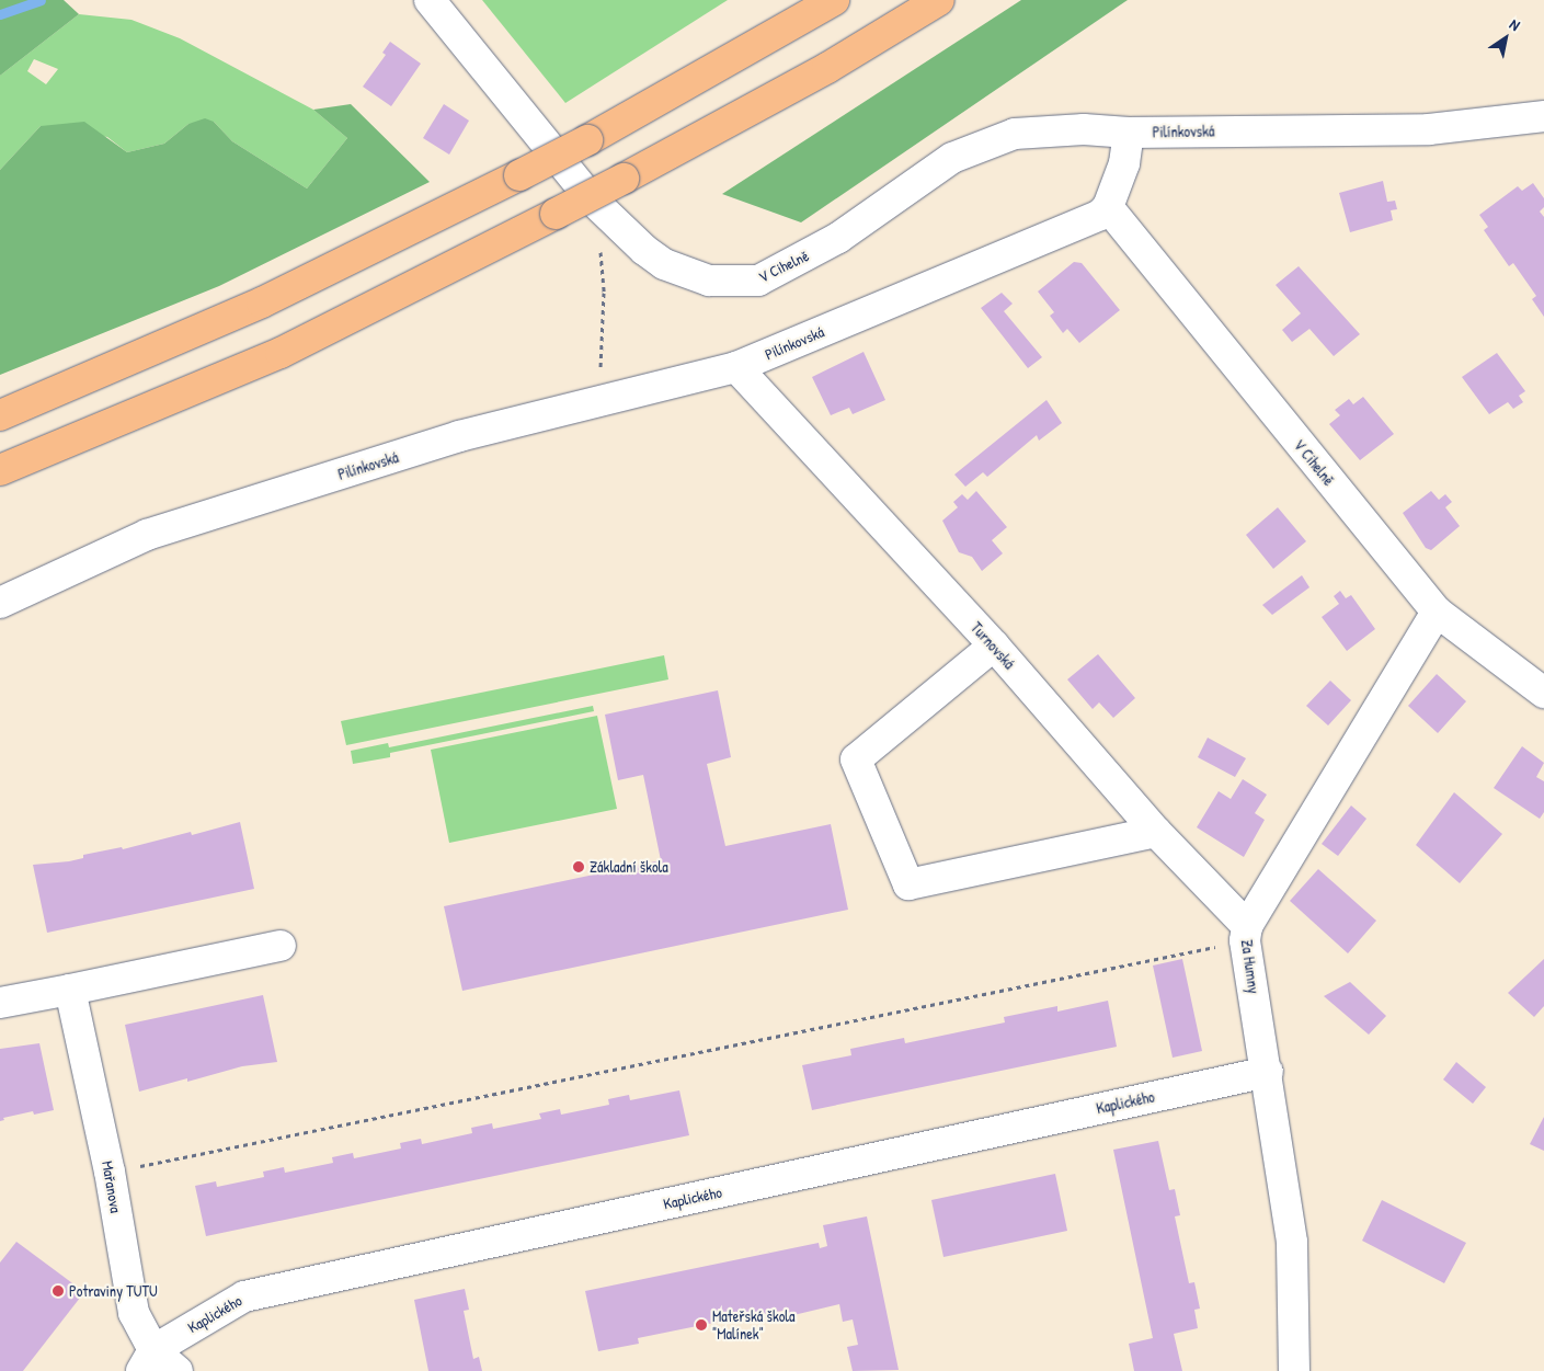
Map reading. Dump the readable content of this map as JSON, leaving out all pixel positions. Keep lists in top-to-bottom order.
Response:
{
  "streets": {
    "street": [
      "Pilínkovská",
      "V Cihelně",
      "Turnovská",
      "Za Humny",
      "Kaplického",
      "Mařanova"
    ]
  },
  "crossings": [
    ["Pilínkovská", "V Cihelně"],
    ["Pilínkovská", "Turnovská"],
    ["V Cihelně", "Za Humny"],
    ["Turnovská", "Za Humny"],
    ["Za Humny", "Kaplického"],
    ["Kaplického", "Mařanova"]
  ],
  "places": ["Základní škola", "Potraviny TUTU", "Mateřská škola \"Malínek\""],
  "north": "top right"
}
